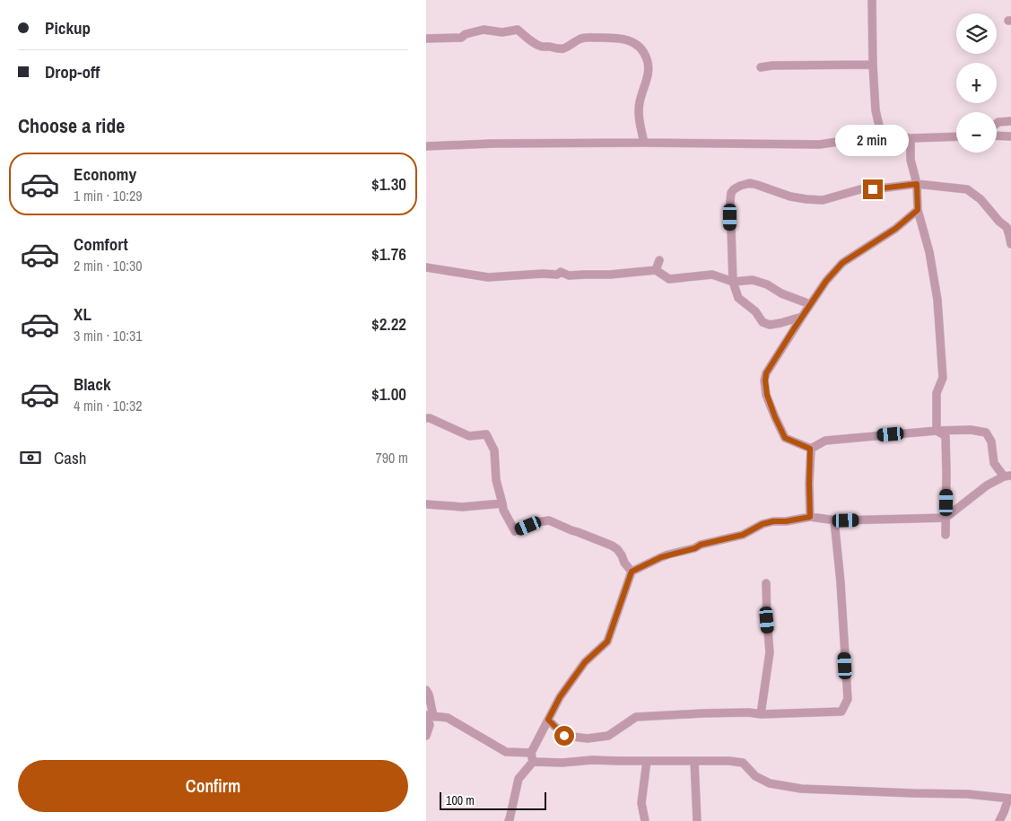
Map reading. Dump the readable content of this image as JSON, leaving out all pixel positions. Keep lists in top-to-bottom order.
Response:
{
  "scale_bar": "100 m",
  "page": {
    "banner": ["Pickup", "Drop-off"],
    "map_buttons": ["+", "−"],
    "heading": "Choose a ride",
    "bubble": "2 min",
    "list": [
      {
        "name": "Economy",
        "note": "1 min · 10:29",
        "value": "$1.30"
      },
      {
        "name": "Comfort",
        "note": "2 min · 10:30",
        "value": "$1.76"
      },
      {
        "name": "XL",
        "note": "3 min · 10:31",
        "value": "$2.22"
      },
      {
        "name": "Black",
        "note": "4 min · 10:32",
        "value": "$1.00"
      }
    ],
    "pay": ["Cash", "790 m"],
    "buttons": "Confirm",
    "scale": "100 m"
  }
}
